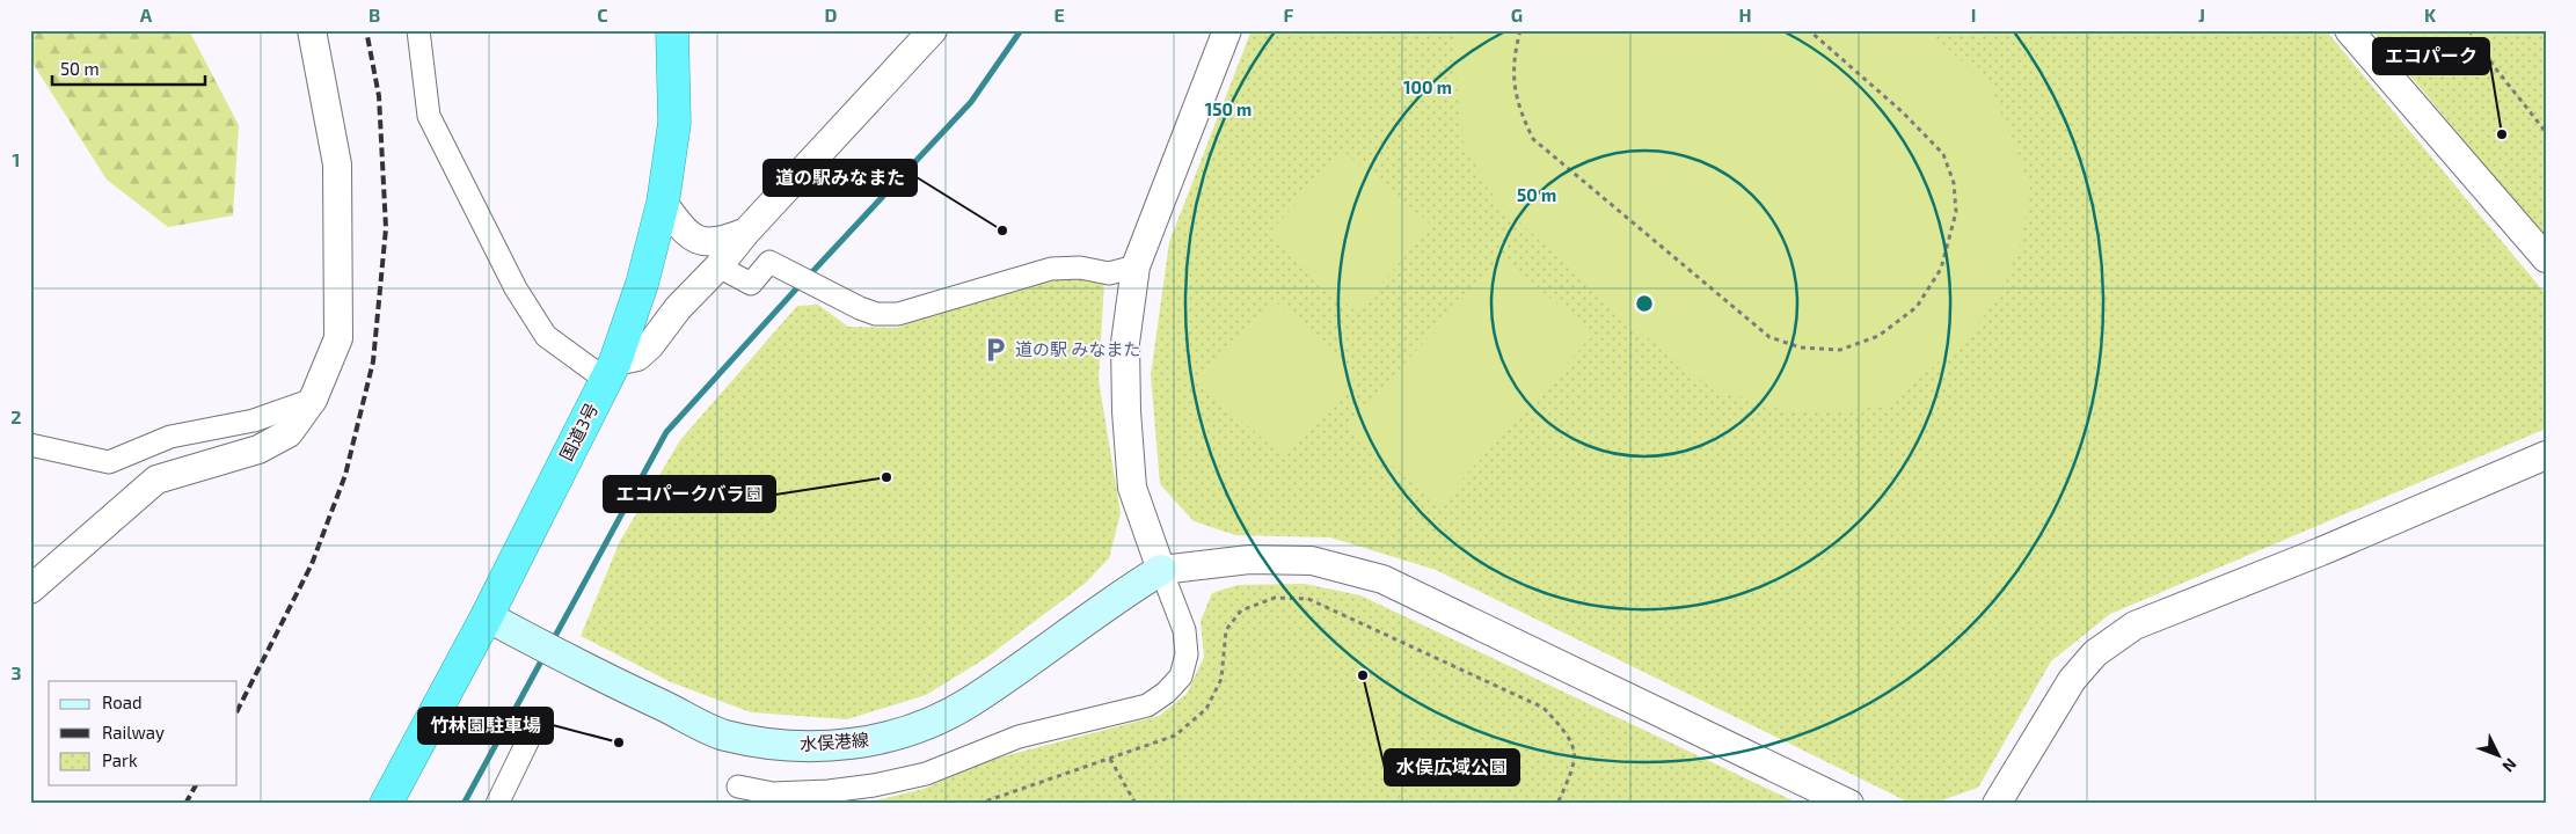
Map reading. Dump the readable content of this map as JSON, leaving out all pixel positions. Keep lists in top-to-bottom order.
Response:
{
  "streets": {
    "highway": ["国道3号"],
    "main road": ["水俣港線"]
  },
  "crossings": [
    ["国道3号", "水俣港線"]
  ],
  "places": {
    "other": [
      "エコパーク",
      "道の駅みなまた",
      "エコパークバラ園",
      "水俣広域公園",
      "竹林園駐車場"
    ],
    "parking": ["道の駅 みなまた"]
  },
  "legend": ["Road", "Railway", "Park"],
  "scale_bar": "50 m",
  "north": "bottom right",
  "grid": {
    "columns": [
      "A",
      "B",
      "C",
      "D",
      "E",
      "F",
      "G",
      "H",
      "I",
      "J",
      "K"
    ],
    "rows": ["1", "2", "3"]
  },
  "rings": ["100 m", "150 m", "50 m"]
}
